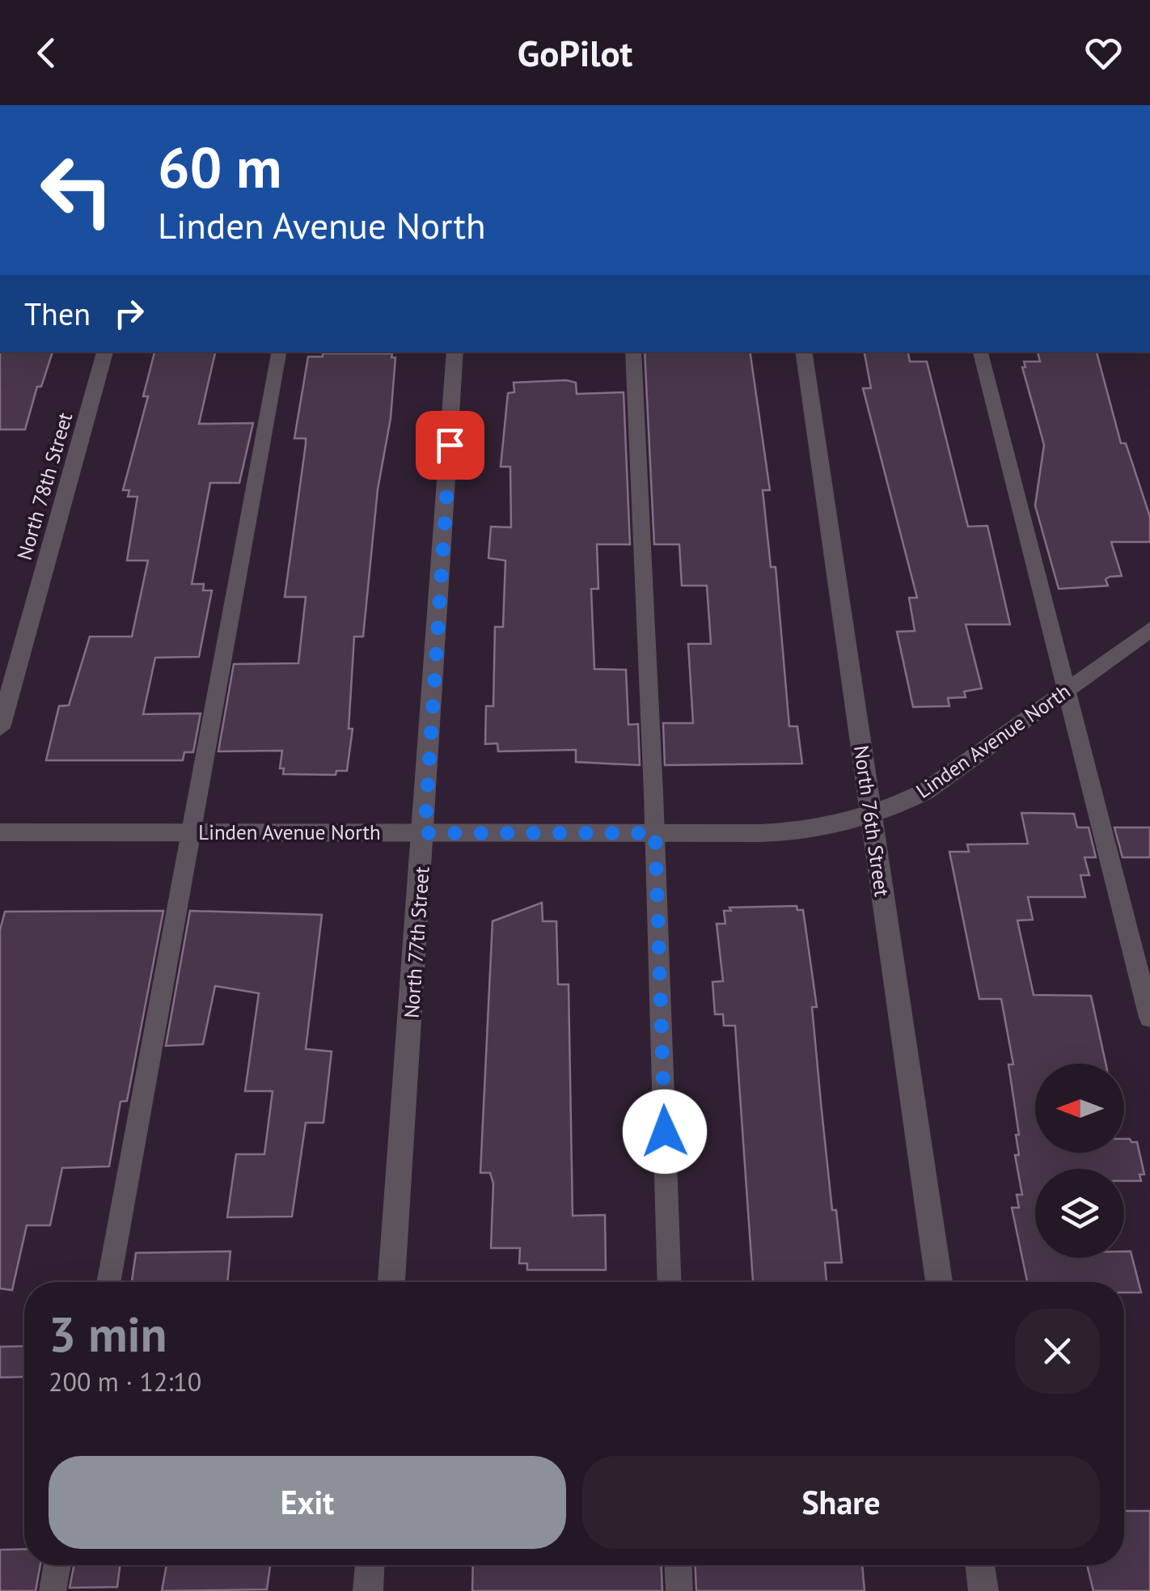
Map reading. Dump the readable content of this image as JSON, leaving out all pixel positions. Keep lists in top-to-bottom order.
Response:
{
  "streets": {
    "street": [
      "North 78th Street",
      "Linden Avenue North",
      "North 76th Street",
      "North 77th Street"
    ]
  },
  "crossings": [
    ["Linden Avenue North", "North 76th Street"],
    ["Linden Avenue North", "North 77th Street"]
  ],
  "north": "left",
  "page": {
    "header": "GoPilot",
    "turn": ["60 m", "Linden Avenue North"],
    "then": "Then",
    "heading": ["3 min", "200 m · 12:10"],
    "buttons": ["Exit", "Share"]
  }
}
